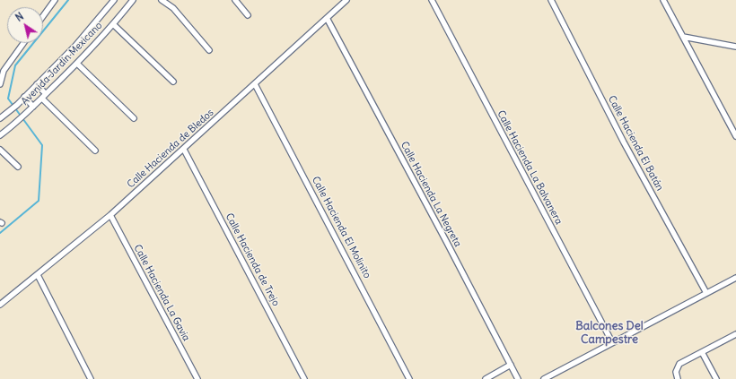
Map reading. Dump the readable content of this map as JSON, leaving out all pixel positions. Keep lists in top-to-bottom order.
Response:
{
  "streets": {
    "street": [
      "Avenida Jardín Mexicano",
      "Calle Hacienda El Batán",
      "Calle Hacienda de Bledos",
      "Calle Hacienda La Balvanera",
      "Calle Hacienda La Negreta",
      "Calle Hacienda El Molinito",
      "Calle Hacienda de Trejo",
      "Calle Hacienda La Gavia"
    ]
  },
  "crossings": [
    ["Calle Hacienda de Bledos", "Calle Hacienda La Negreta"],
    ["Calle Hacienda de Bledos", "Calle Hacienda El Molinito"],
    ["Calle Hacienda de Bledos", "Calle Hacienda de Trejo"],
    ["Calle Hacienda de Bledos", "Calle Hacienda La Gavia"]
  ],
  "districts": ["Balcones Del Campestre"],
  "north": "top left"
}
